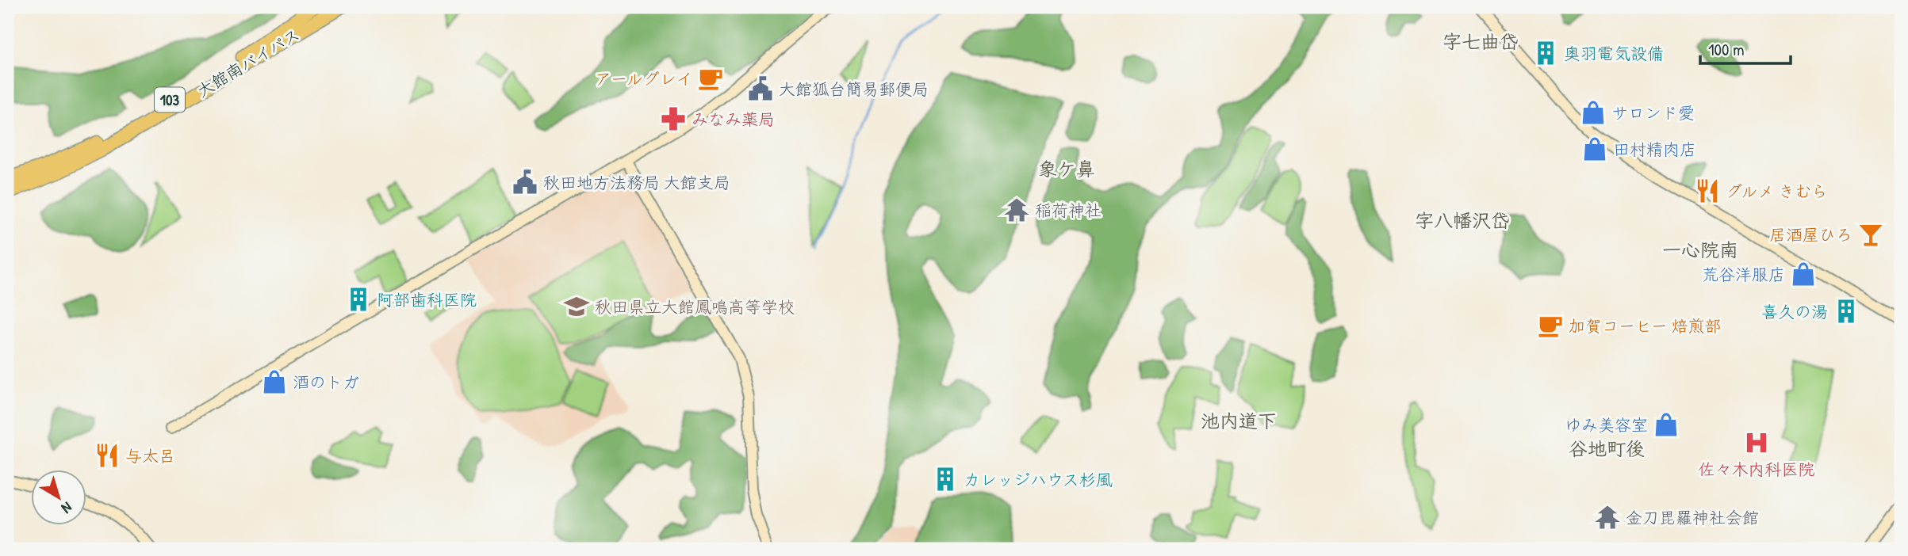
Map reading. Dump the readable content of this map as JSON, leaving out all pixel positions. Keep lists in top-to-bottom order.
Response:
{
  "streets": {
    "highway": ["大館南バイパス", "103"]
  },
  "districts": [
    "字七曲岱",
    "象ケ鼻",
    "字八幡沢岱",
    "一心院南",
    "池内道下",
    "谷地町後"
  ],
  "places": {
    "building": [
      "奥羽電気設備",
      "阿部歯科医院",
      "喜久の湯",
      "カレッジハウス杉風"
    ],
    "cafe": ["アールグレイ", "加賀コーヒー 焙煎部"],
    "public building": ["大館狐台簡易郵便局", "秋田地方法務局 大館支局"],
    "shop": [
      "サロンド愛",
      "田村精肉店",
      "荒谷洋服店",
      "酒のトガ",
      "ゆみ美容室"
    ],
    "pharmacy": ["みなみ薬局"],
    "restaurant": ["グルメ きむら", "与太呂"],
    "temple": ["稲荷神社", "金刀毘羅神社会館"],
    "bar": ["居酒屋ひろ"],
    "school or university": ["秋田県立大館鳳鳴高等学校"],
    "hospital": ["佐々木内科医院"]
  },
  "scale_bar": "100 m",
  "north": "bottom right"
}
